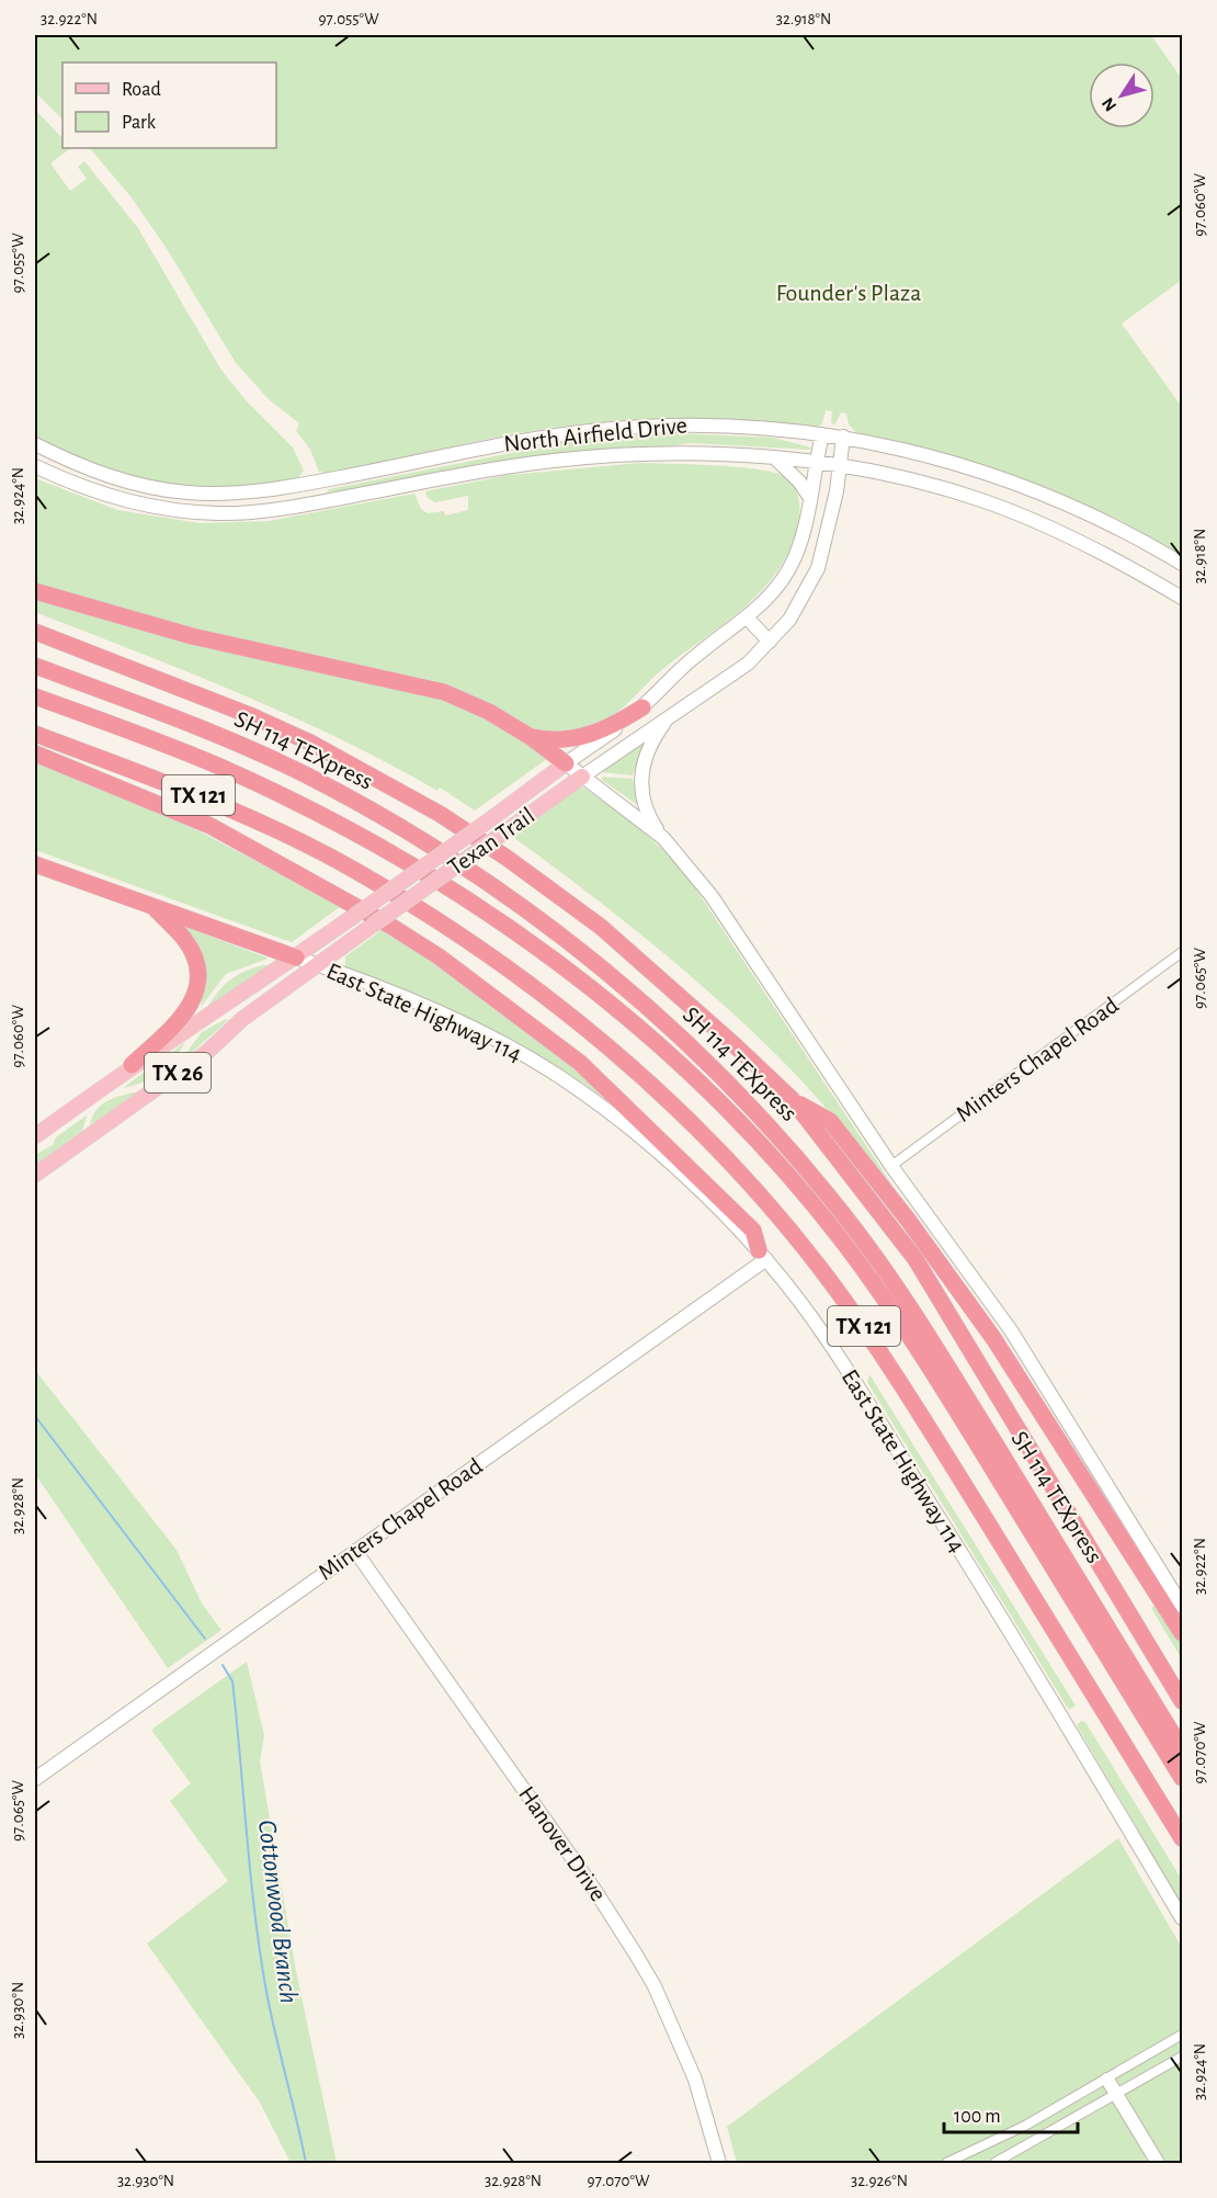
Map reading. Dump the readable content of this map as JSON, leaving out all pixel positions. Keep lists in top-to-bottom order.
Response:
{
  "streets": {
    "highway": ["SH 114 TEXpress", "TX 121"],
    "main road": [
      "North Airfield Drive",
      "Texan Trail",
      "East State Highway 114",
      "Minters Chapel Road",
      "TX 26",
      "Hanover Drive"
    ]
  },
  "crossings": [
    ["North Airfield Drive", "Texan Trail"],
    ["Texan Trail", "East State Highway 114"],
    ["East State Highway 114", "Minters Chapel Road"],
    ["Minters Chapel Road", "Hanover Drive"]
  ],
  "water": ["Cottonwood Branch"],
  "parks": ["Founder's Plaza"],
  "legend": ["Road", "Park"],
  "scale_bar": "100 m",
  "north": "bottom left",
  "coordinates": [
    "32.922°N",
    "97.055°W",
    "32.918°N",
    "97.060°W",
    "32.924°N",
    "97.065°W",
    "32.928°N",
    "97.070°W",
    "32.930°N",
    "32.926°N"
  ]
}
